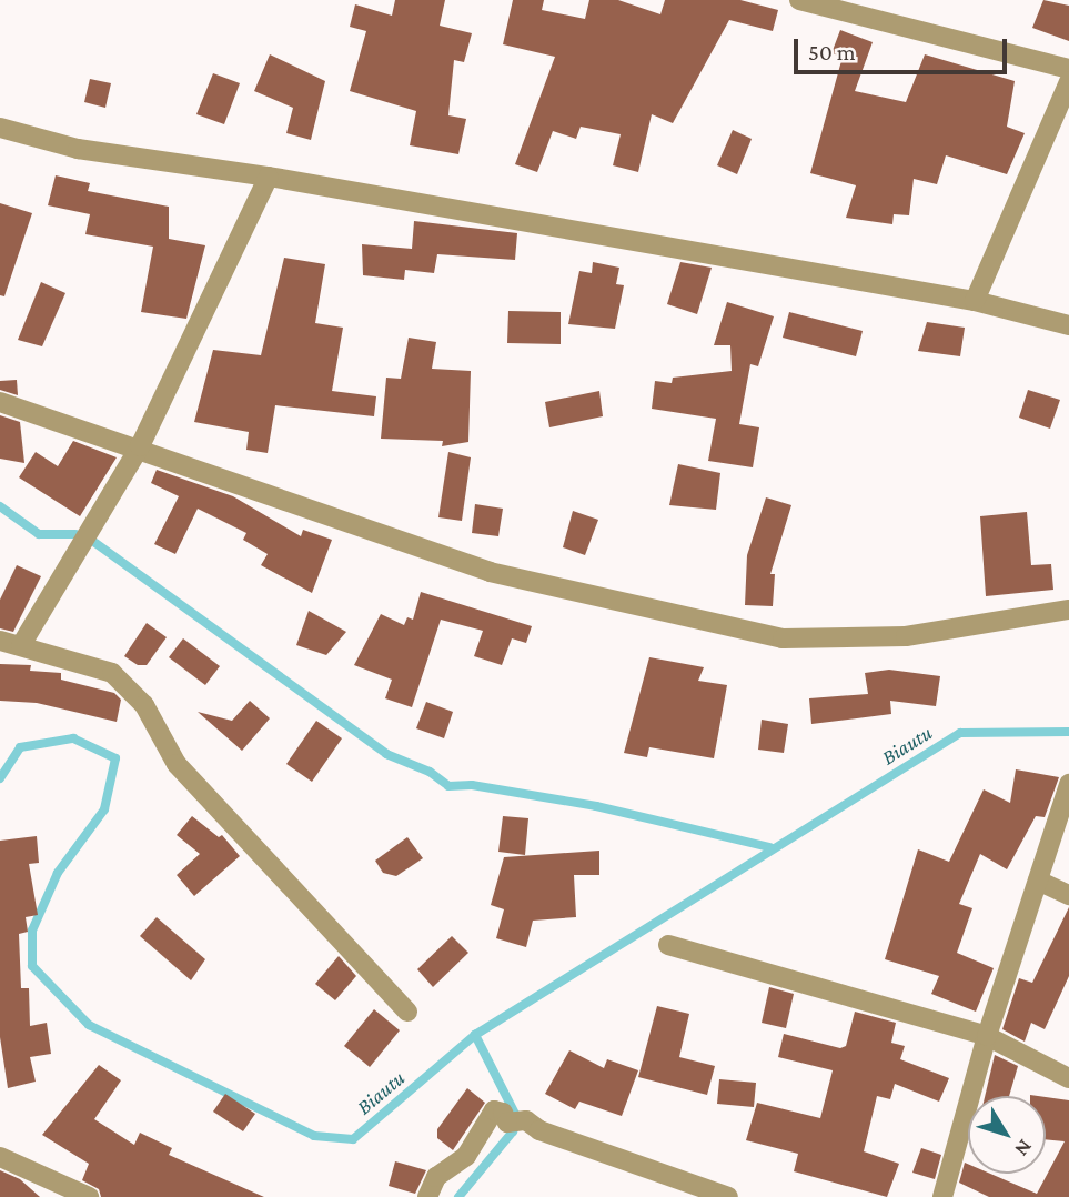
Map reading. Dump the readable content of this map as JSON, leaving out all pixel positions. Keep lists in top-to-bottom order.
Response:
{
  "water": ["Biautu"],
  "scale_bar": "50 m",
  "north": "bottom right"
}
